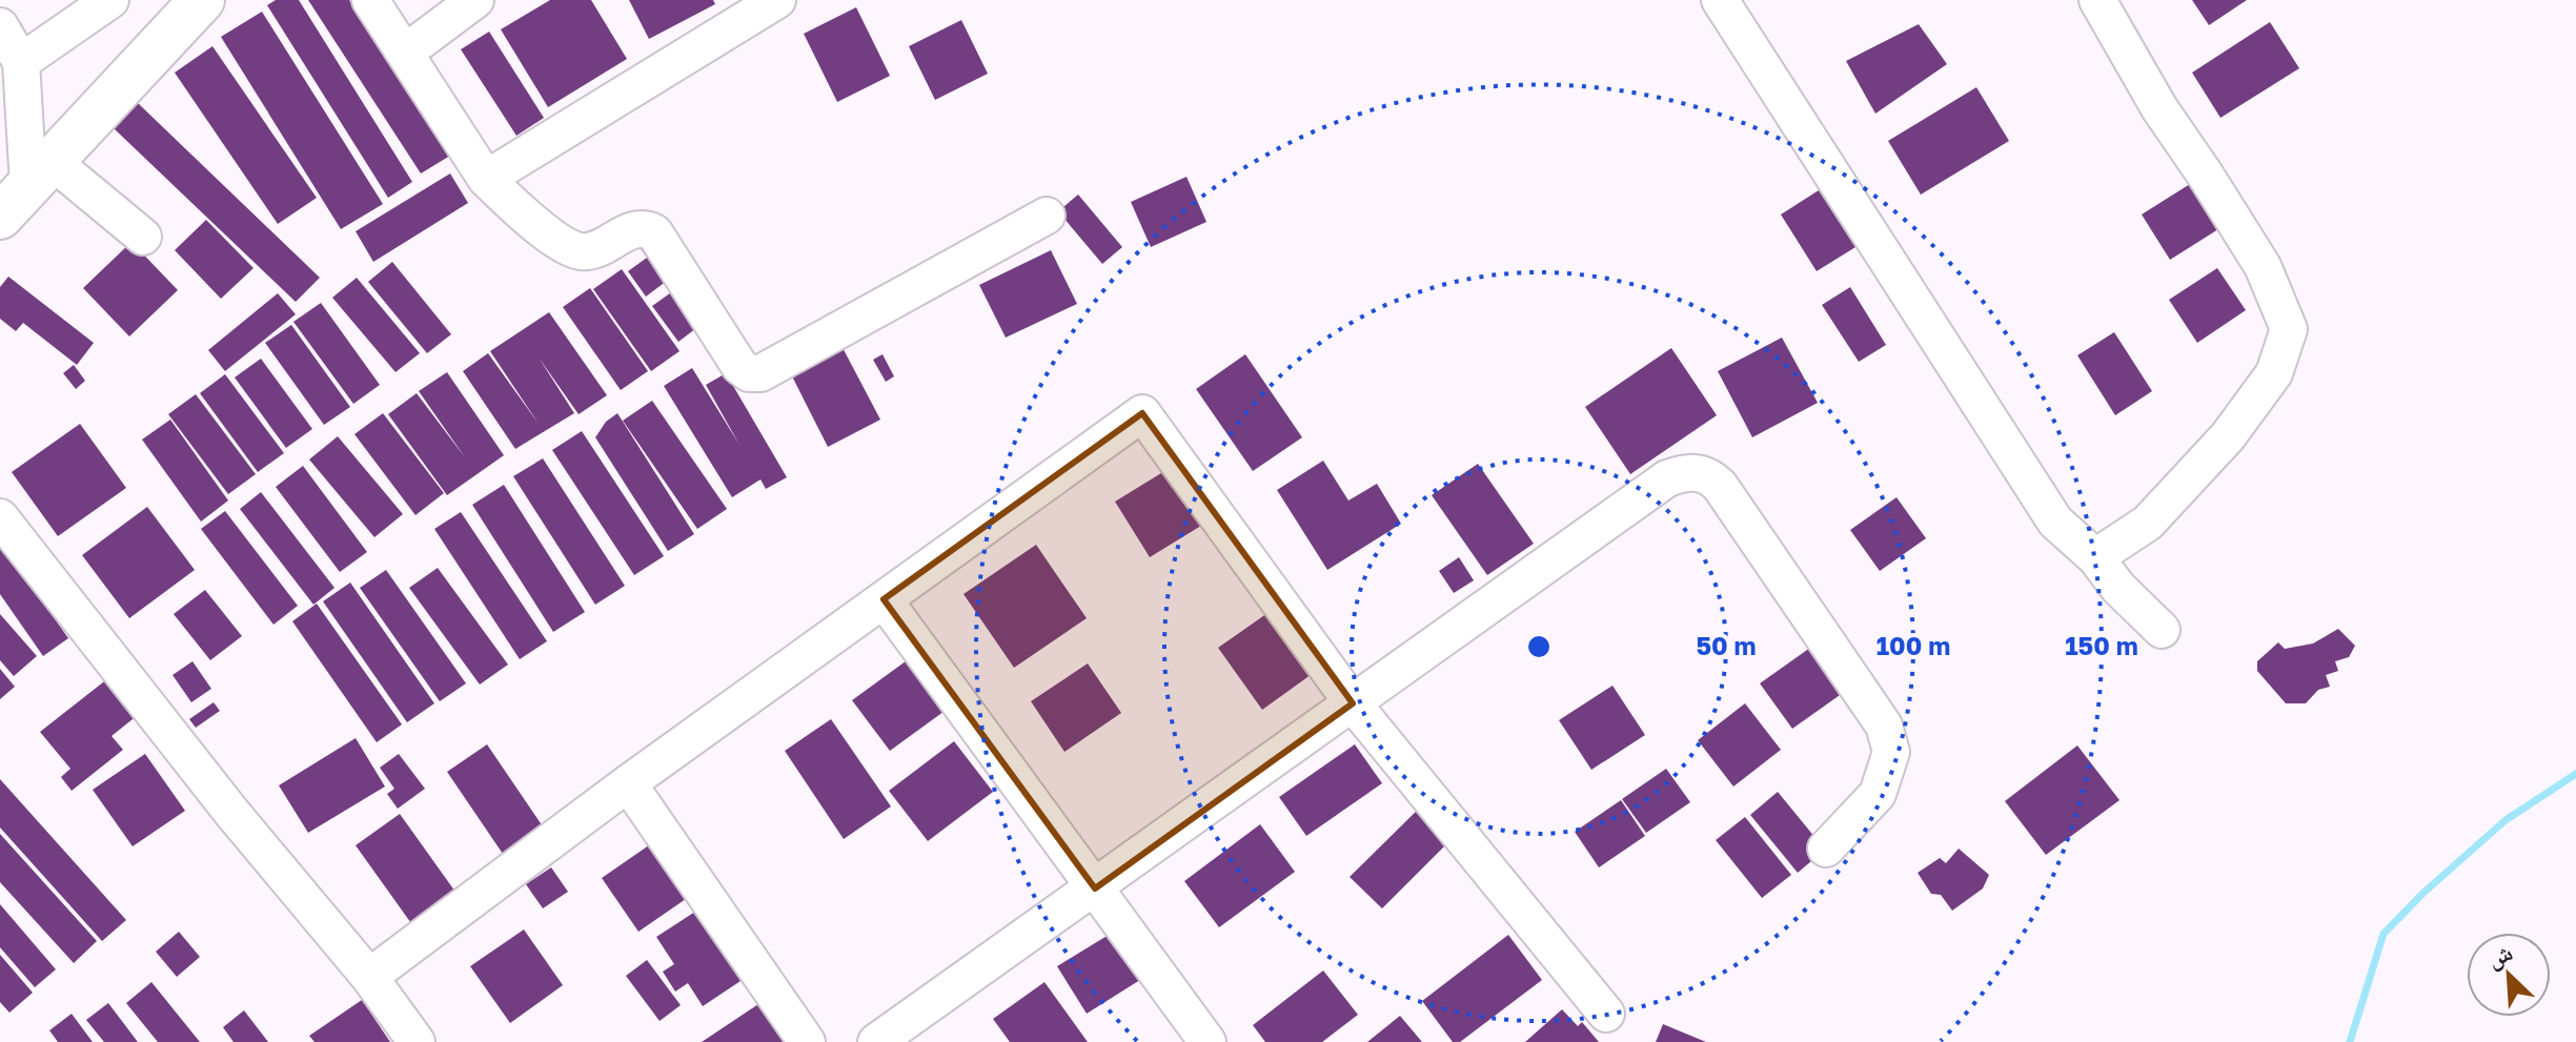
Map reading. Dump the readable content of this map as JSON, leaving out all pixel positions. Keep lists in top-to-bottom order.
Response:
{
  "north": "top left",
  "rings": ["50 m", "100 m", "150 m"]
}
